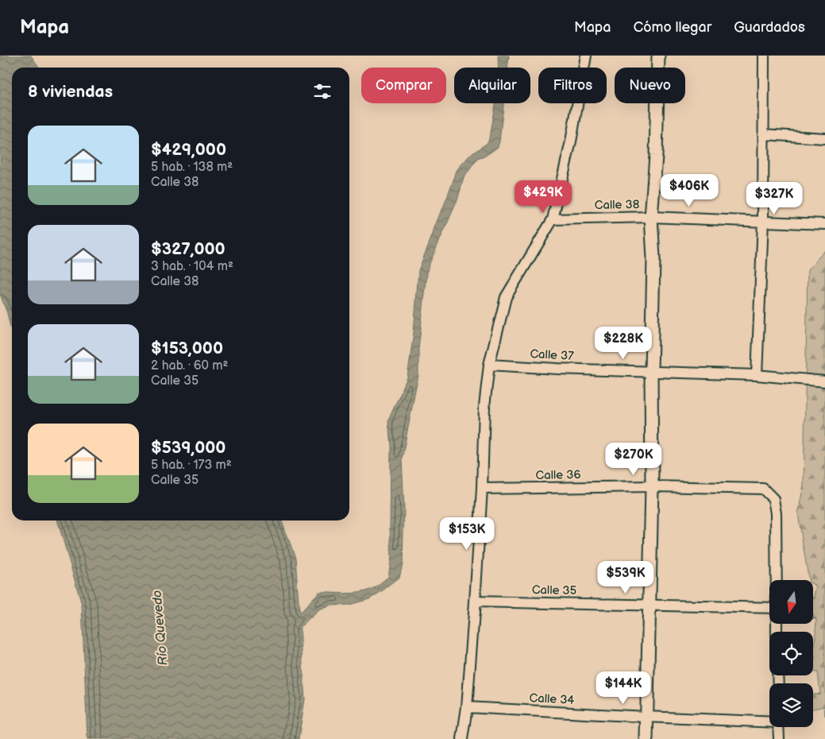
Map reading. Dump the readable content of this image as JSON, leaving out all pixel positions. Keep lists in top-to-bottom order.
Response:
{
  "streets": {
    "street": [
      "Calle 38",
      "Calle 37",
      "Calle 36",
      "Calle 35",
      "Calle 34"
    ]
  },
  "water": ["Río Quevedo"],
  "north": "bottom",
  "page": {
    "header": "Mapa",
    "nav": ["Mapa", "Cómo llegar", "Guardados"],
    "chip": [
      "Comprar",
      "Alquilar",
      "Filtros",
      "Nuevo"
    ],
    "heading": "8 viviendas",
    "list": [
      {
        "name": "$429,000",
        "note": "5 hab. · 138 m² · Calle 38"
      },
      {
        "name": "$327,000",
        "note": "3 hab. · 104 m² · Calle 38"
      },
      {
        "name": "$153,000",
        "note": "2 hab. · 60 m² · Calle 35"
      },
      {
        "name": "$539,000",
        "note": "5 hab. · 173 m² · Calle 35"
      }
    ],
    "price": [
      "$406K",
      "$429K",
      "$327K",
      "$228K",
      "$270K",
      "$153K",
      "$539K",
      "$144K"
    ]
  }
}
